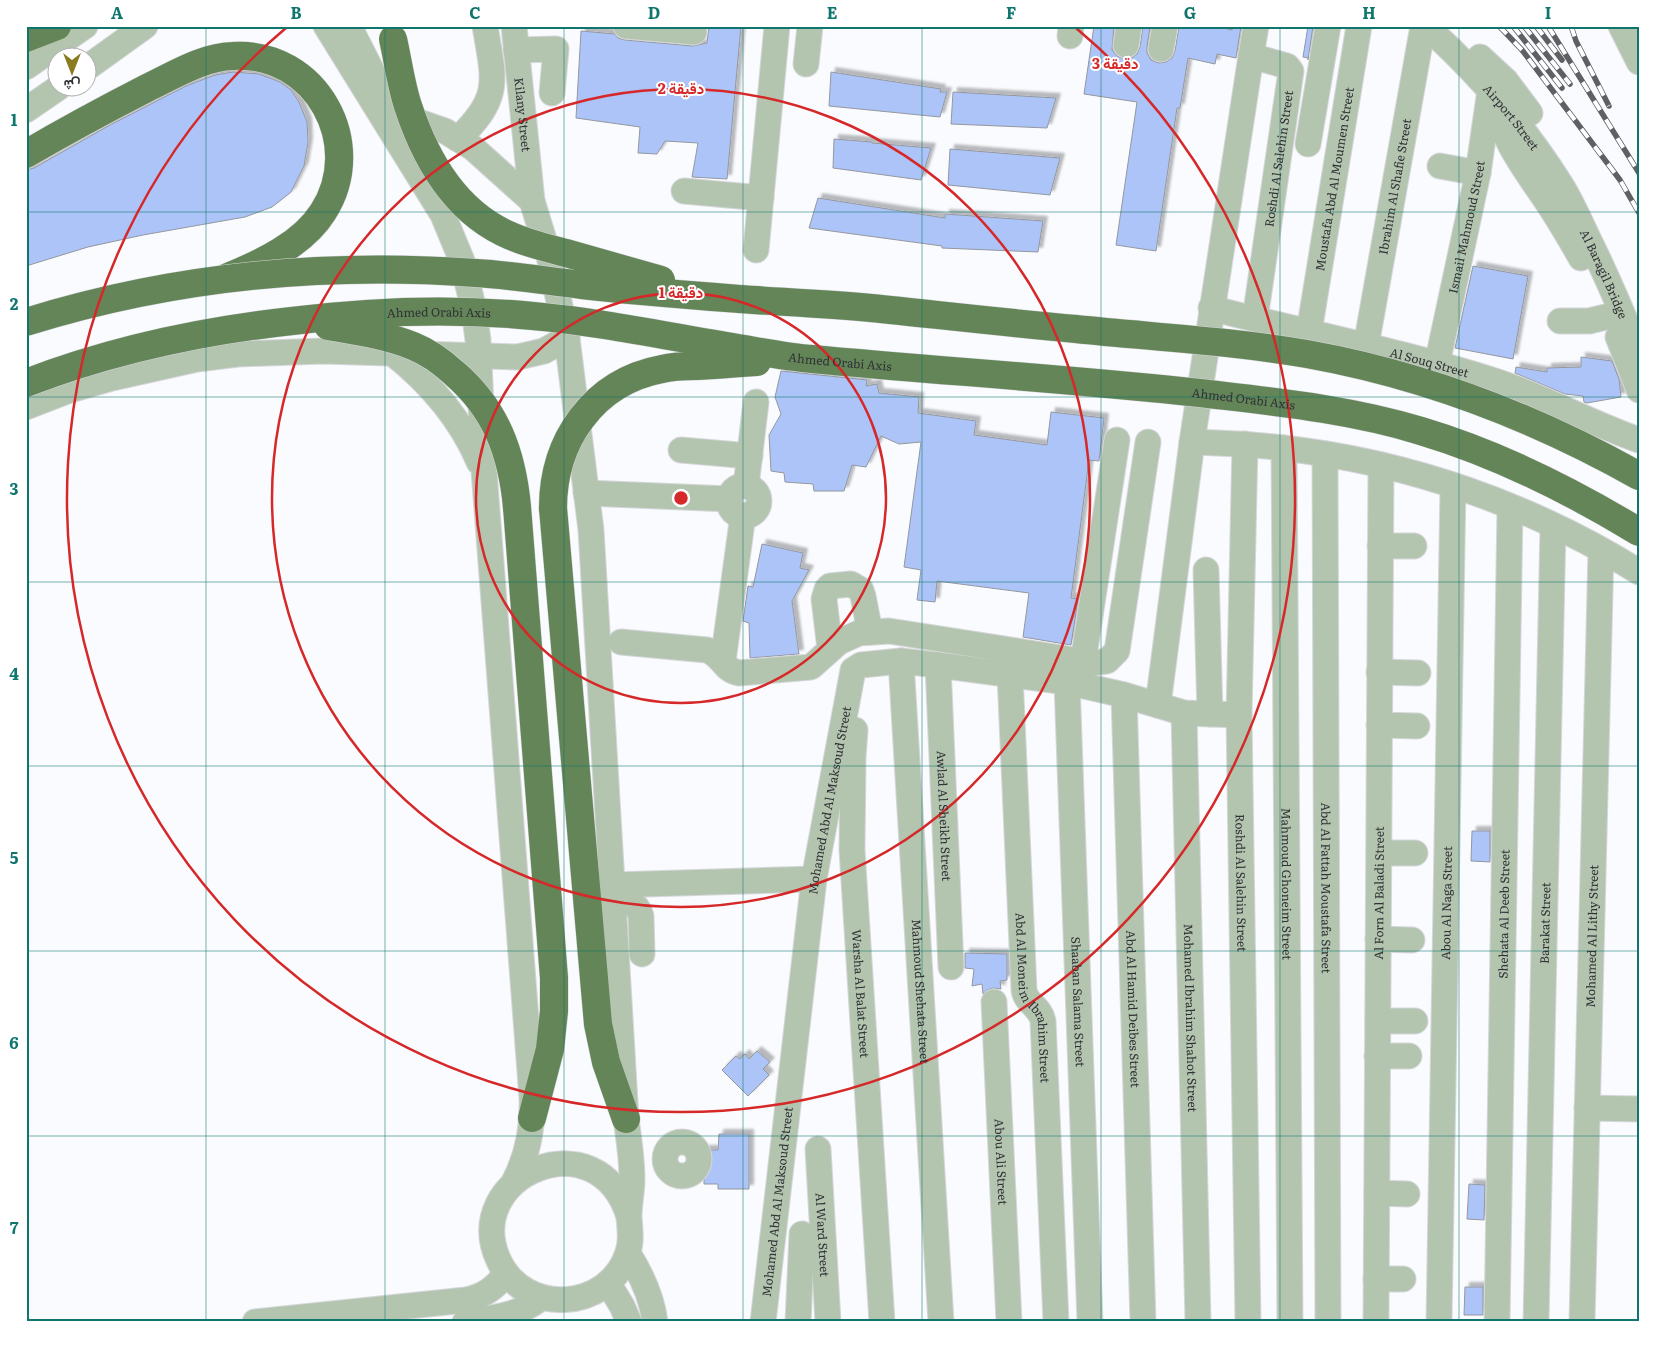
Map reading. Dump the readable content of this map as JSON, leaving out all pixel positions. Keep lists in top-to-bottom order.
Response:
{
  "streets": {
    "highway": ["Ahmed Orabi Axis"],
    "street": [
      "Kilany Street",
      "Airport Street",
      "Roshdi Al Salehin Street",
      "Moustafa Abd Al Moumen Street",
      "Ibrahim Al Shafie Street",
      "Ismail Mahmoud Street",
      "Al Baragil Bridge",
      "Al Souq Street",
      "Mohamed Abd Al Maksoud Street",
      "Awlad Al Sheikh Street",
      "Mahmoud Ghoneim Street",
      "Abd Al Fattah Moustafa Street",
      "Al Forn Al Baladi Street",
      "Abou Al Naga Street",
      "Shehata Al Deeb Street",
      "Barakat Street",
      "Mohamed Al Lithy Street",
      "Mahmoud Shehata Street",
      "Warsha Al Balat Street",
      "Abd Al Moneim Ibrahim Street",
      "Shaaban Salama Street",
      "Abd Al Hamid Deibes Street",
      "Mohamed Ibrahim Shahot Street",
      "Abou Ali Street",
      "Al Ward Street"
    ]
  },
  "crossings": [
    ["Airport Street", "Ibrahim Al Shafie Street"],
    ["Airport Street", "Ismail Mahmoud Street"],
    ["Airport Street", "Al Baragil Bridge"],
    ["Roshdi Al Salehin Street", "Al Souq Street"],
    ["Moustafa Abd Al Moumen Street", "Al Souq Street"],
    ["Ibrahim Al Shafie Street", "Al Souq Street"],
    ["Ismail Mahmoud Street", "Al Souq Street"],
    ["Mohamed Abd Al Maksoud Street", "Warsha Al Balat Street"]
  ],
  "north": "bottom",
  "grid": {
    "columns": [
      "A",
      "B",
      "C",
      "D",
      "E",
      "F",
      "G",
      "H",
      "I"
    ],
    "rows": [
      "1",
      "2",
      "3",
      "4",
      "5",
      "6",
      "7"
    ]
  },
  "rings": ["3 دقيقة", "2 دقيقة", "1 دقيقة"]
}
